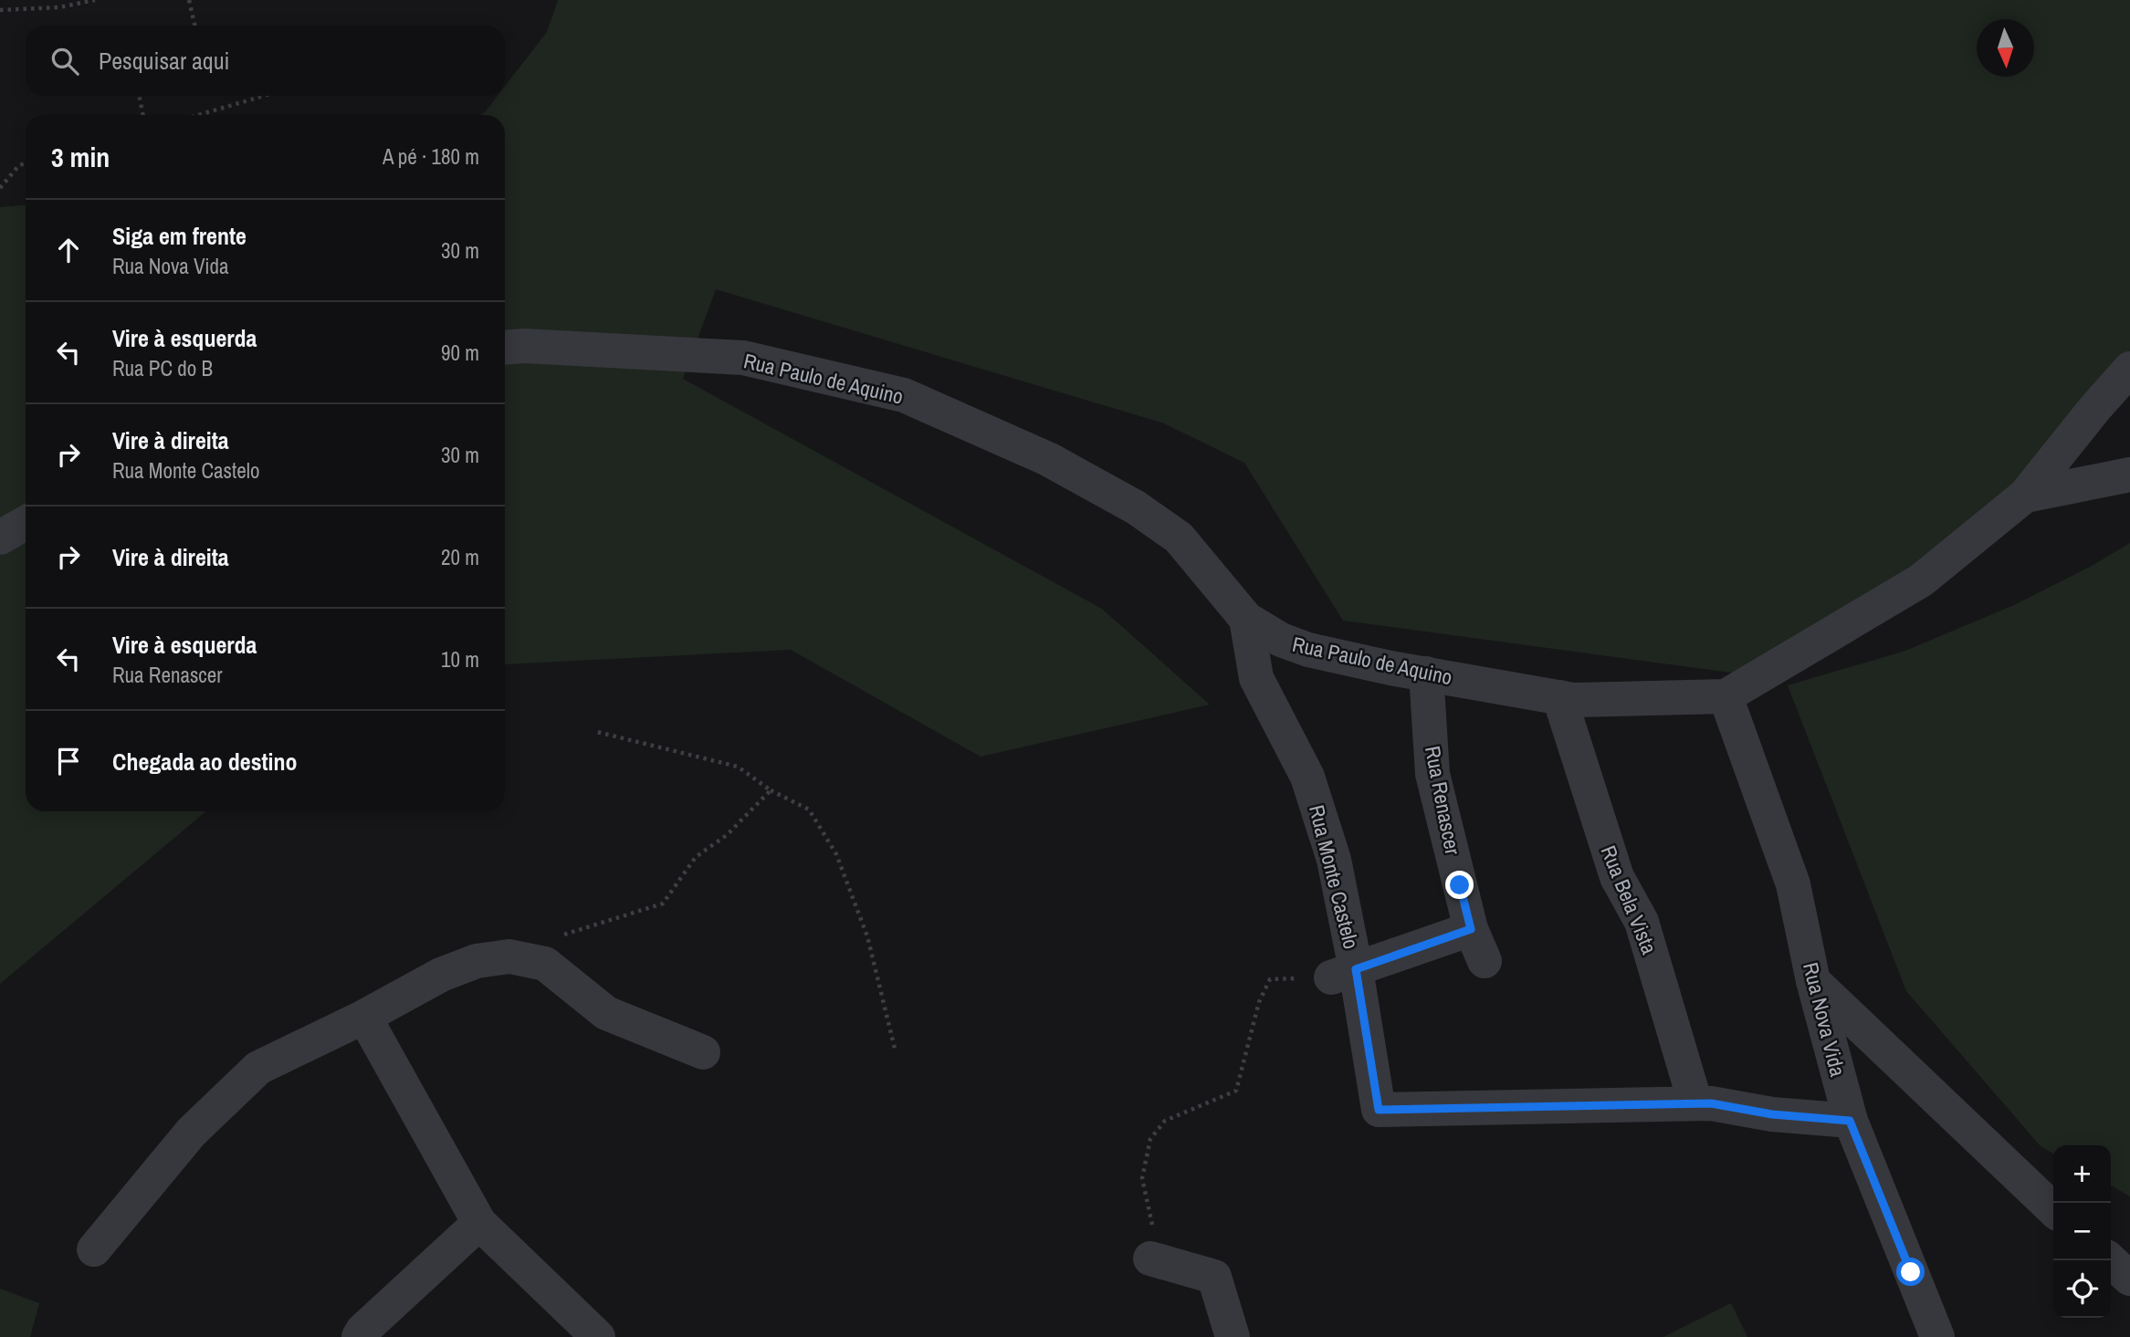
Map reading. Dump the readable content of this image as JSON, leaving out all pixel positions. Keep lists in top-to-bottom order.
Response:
{
  "streets": {
    "street": [
      "Rua Paulo de Aquino",
      "Rua Renascer",
      "Rua Monte Castelo",
      "Rua Bela Vista",
      "Rua Nova Vida"
    ]
  },
  "crossings": [
    ["Rua Paulo de Aquino", "Rua Renascer"],
    ["Rua Paulo de Aquino", "Rua Monte Castelo"],
    ["Rua Paulo de Aquino", "Rua Bela Vista"],
    ["Rua Paulo de Aquino", "Rua Nova Vida"],
    ["Rua Monte Castelo", "Rua Bela Vista"]
  ],
  "north": "bottom",
  "page": {
    "search": "Pesquisar aqui",
    "heading": ["3 min", "A pé · 180 m"],
    "list": [
      ["Siga em frente", "Rua Nova Vida", "30 m"],
      ["Vire à esquerda", "Rua PC do B", "90 m"],
      ["Vire à direita", "Rua Monte Castelo", "30 m"],
      ["Vire à direita", "20 m"],
      ["Vire à esquerda", "Rua Renascer", "10 m"],
      "Chegada ao destino"
    ],
    "map_buttons": ["+", "−"]
  }
}
